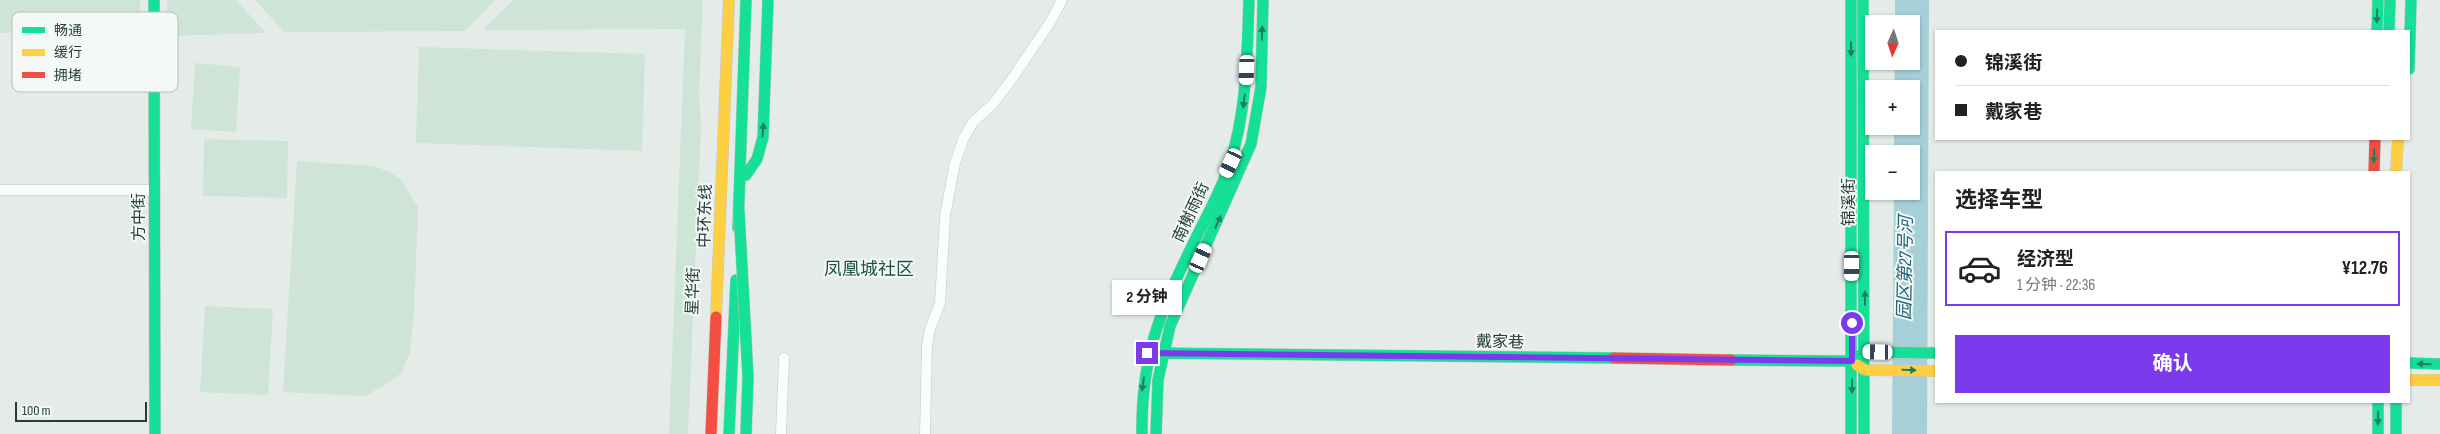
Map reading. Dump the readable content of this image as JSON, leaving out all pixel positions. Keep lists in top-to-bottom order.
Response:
{
  "streets": {
    "main road": [
      "锦溪街",
      "南榭雨街",
      "中环东线",
      "方中街",
      "星华街",
      "戴家巷"
    ]
  },
  "crossings": [
    ["锦溪街", "戴家巷"],
    ["南榭雨街", "戴家巷"]
  ],
  "districts": ["凤凰城社区"],
  "water": ["园区第27号河"],
  "legend": ["畅通", "缓行", "拥堵"],
  "scale_bar": "100 m",
  "north": "bottom",
  "page": {
    "map_buttons": ["+", "−"],
    "banner": ["锦溪街", "戴家巷"],
    "heading": "选择车型",
    "list": [
      {
        "name": "经济型",
        "note": "1 分钟 · 22:36",
        "value": "¥12.76"
      }
    ],
    "bubble": "2 分钟",
    "buttons": "确认",
    "scale": "100 m"
  }
}
